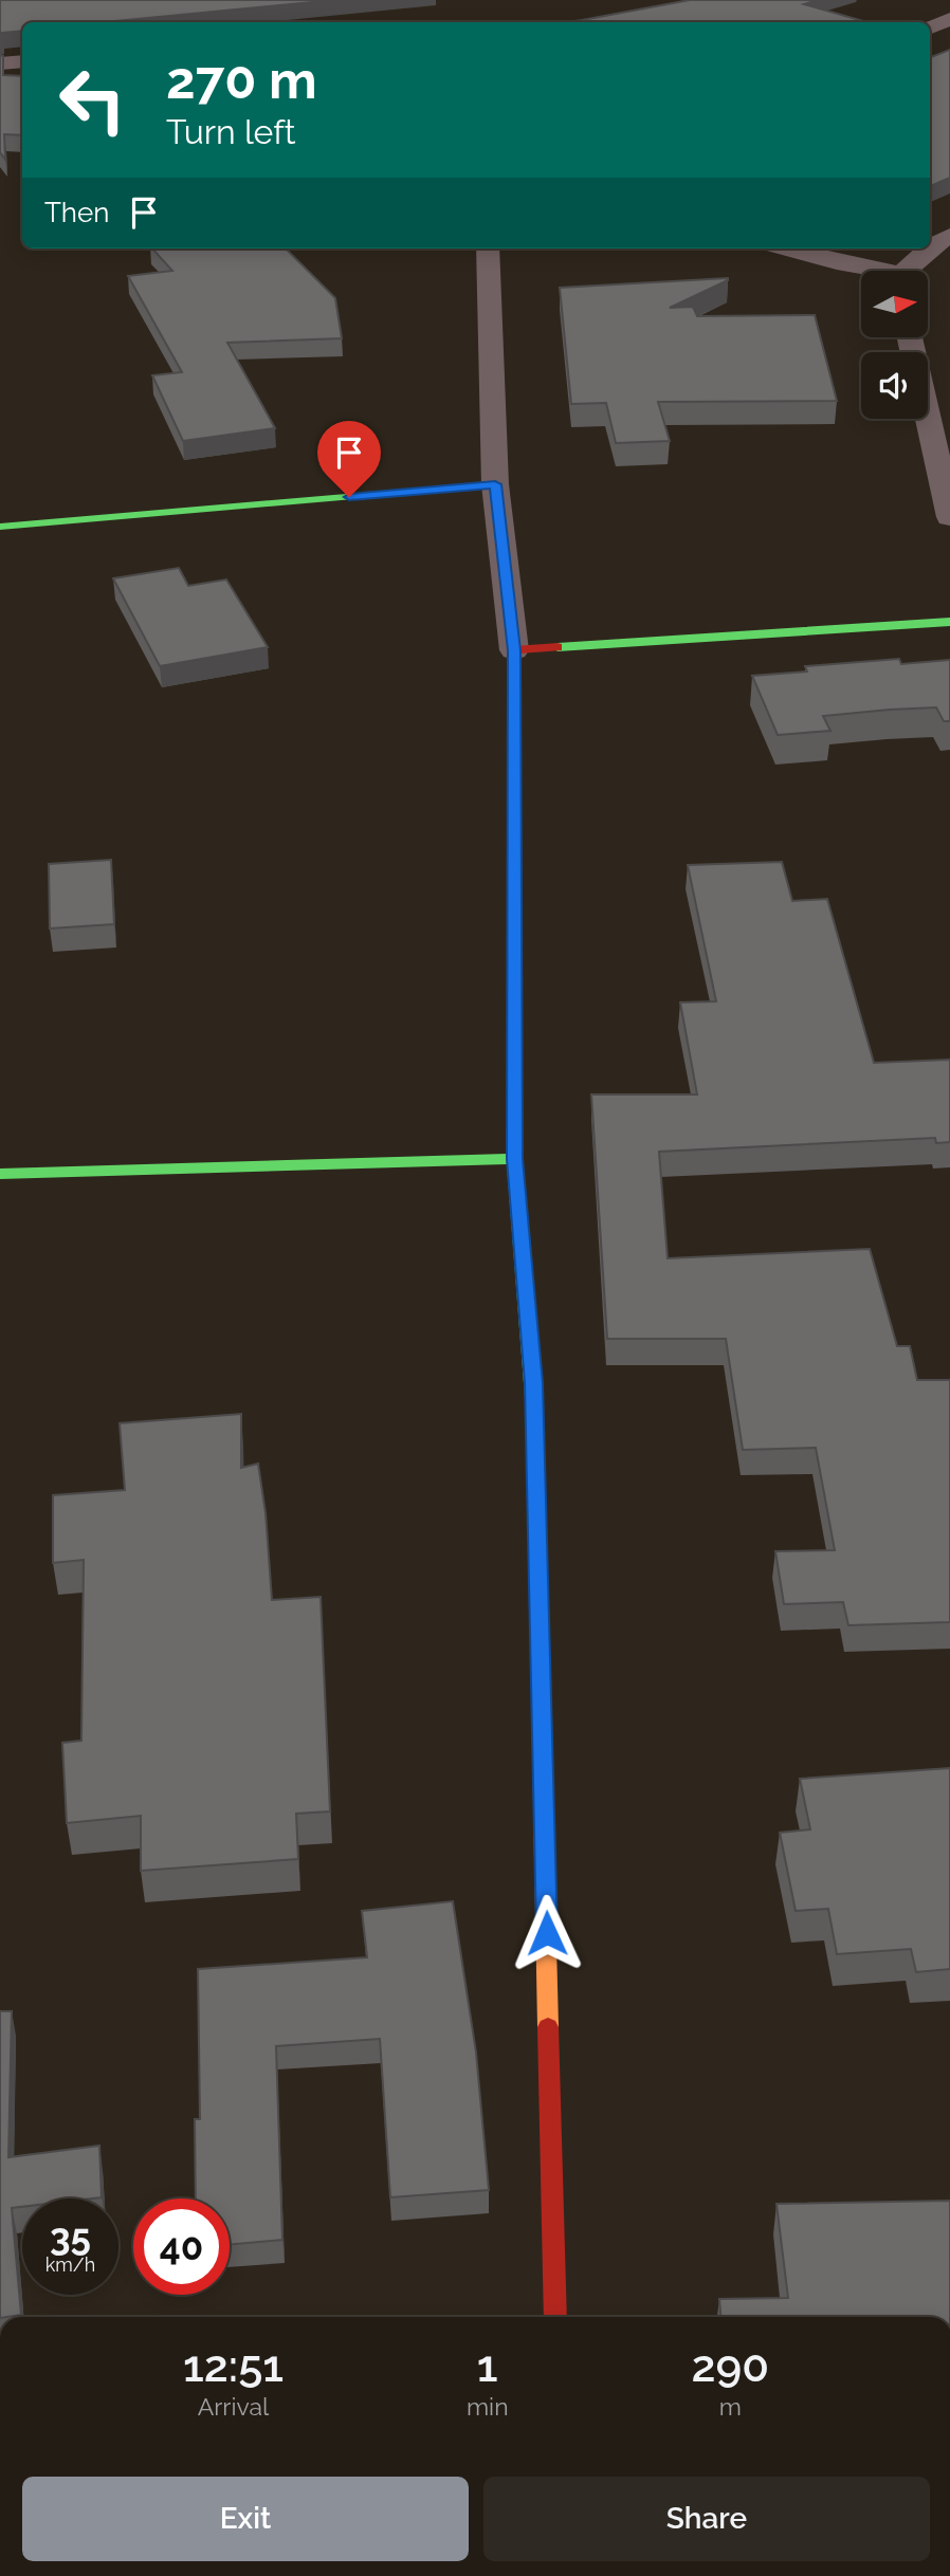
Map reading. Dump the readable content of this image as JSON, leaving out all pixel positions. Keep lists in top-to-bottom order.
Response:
{
  "north": "right",
  "page": {
    "turn": ["270 m", "Turn left"],
    "then": "Then",
    "speed": "35 km/h",
    "limit": "40",
    "eta": [
      "12:51",
      "Arrival",
      "1",
      "min",
      "290",
      "m"
    ],
    "buttons": ["Exit", "Share"]
  }
}
